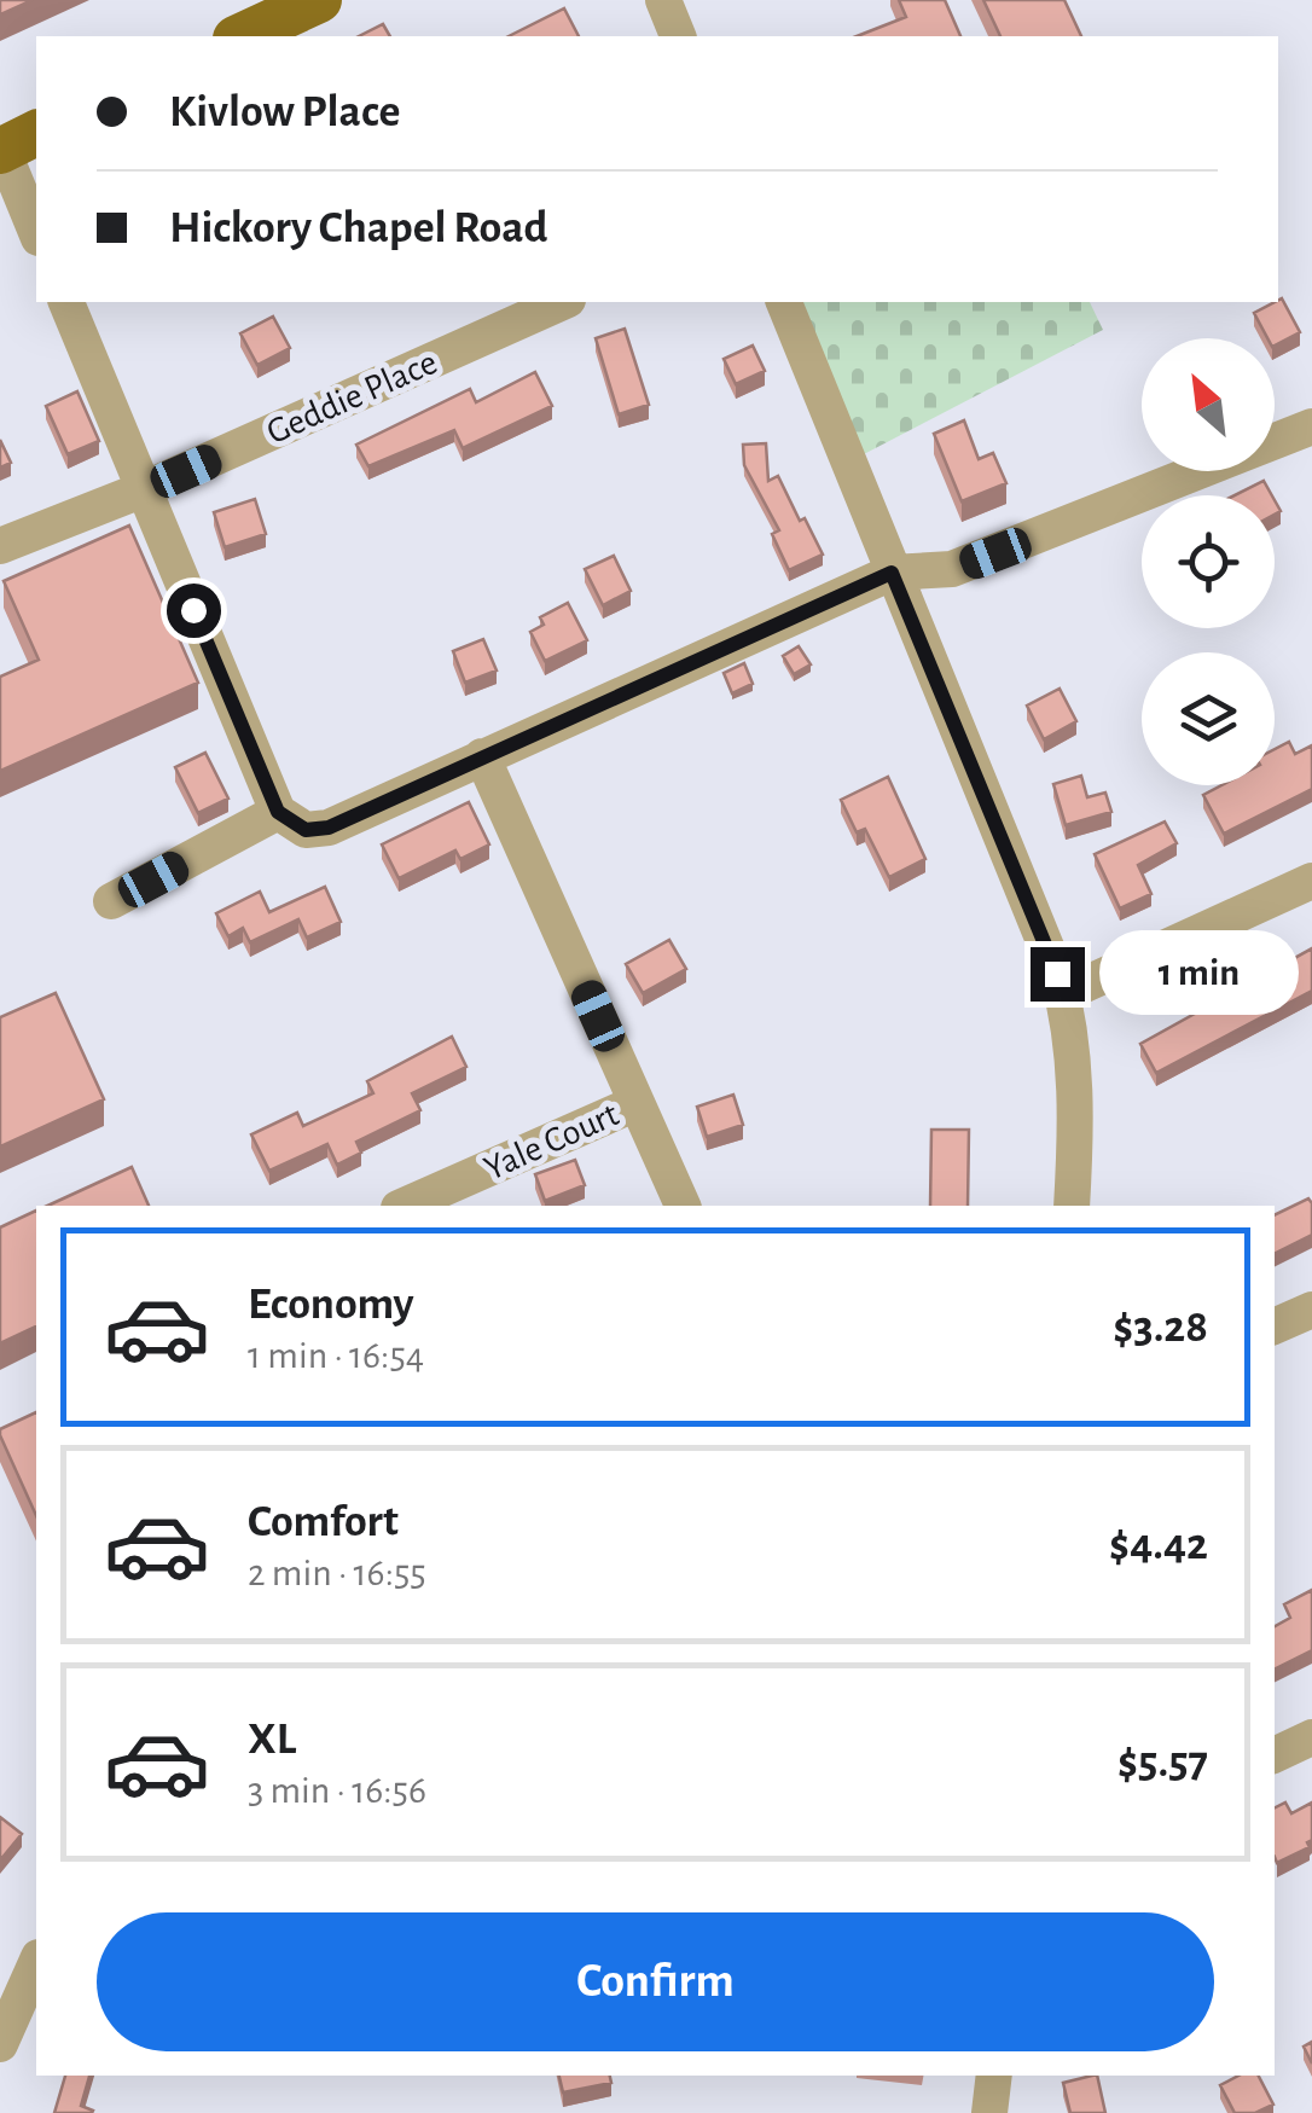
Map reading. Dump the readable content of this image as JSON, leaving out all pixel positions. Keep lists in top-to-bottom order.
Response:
{
  "streets": {
    "street": ["Geddie Place", "Yale Court"]
  },
  "north": "top left",
  "page": {
    "banner": ["Kivlow Place", "Hickory Chapel Road"],
    "bubble": "1 min",
    "list": [
      {
        "name": "Economy",
        "note": "1 min · 16:54",
        "value": "$3.28"
      },
      {
        "name": "Comfort",
        "note": "2 min · 16:55",
        "value": "$4.42"
      },
      {
        "name": "XL",
        "note": "3 min · 16:56",
        "value": "$5.57"
      }
    ],
    "buttons": "Confirm"
  }
}
